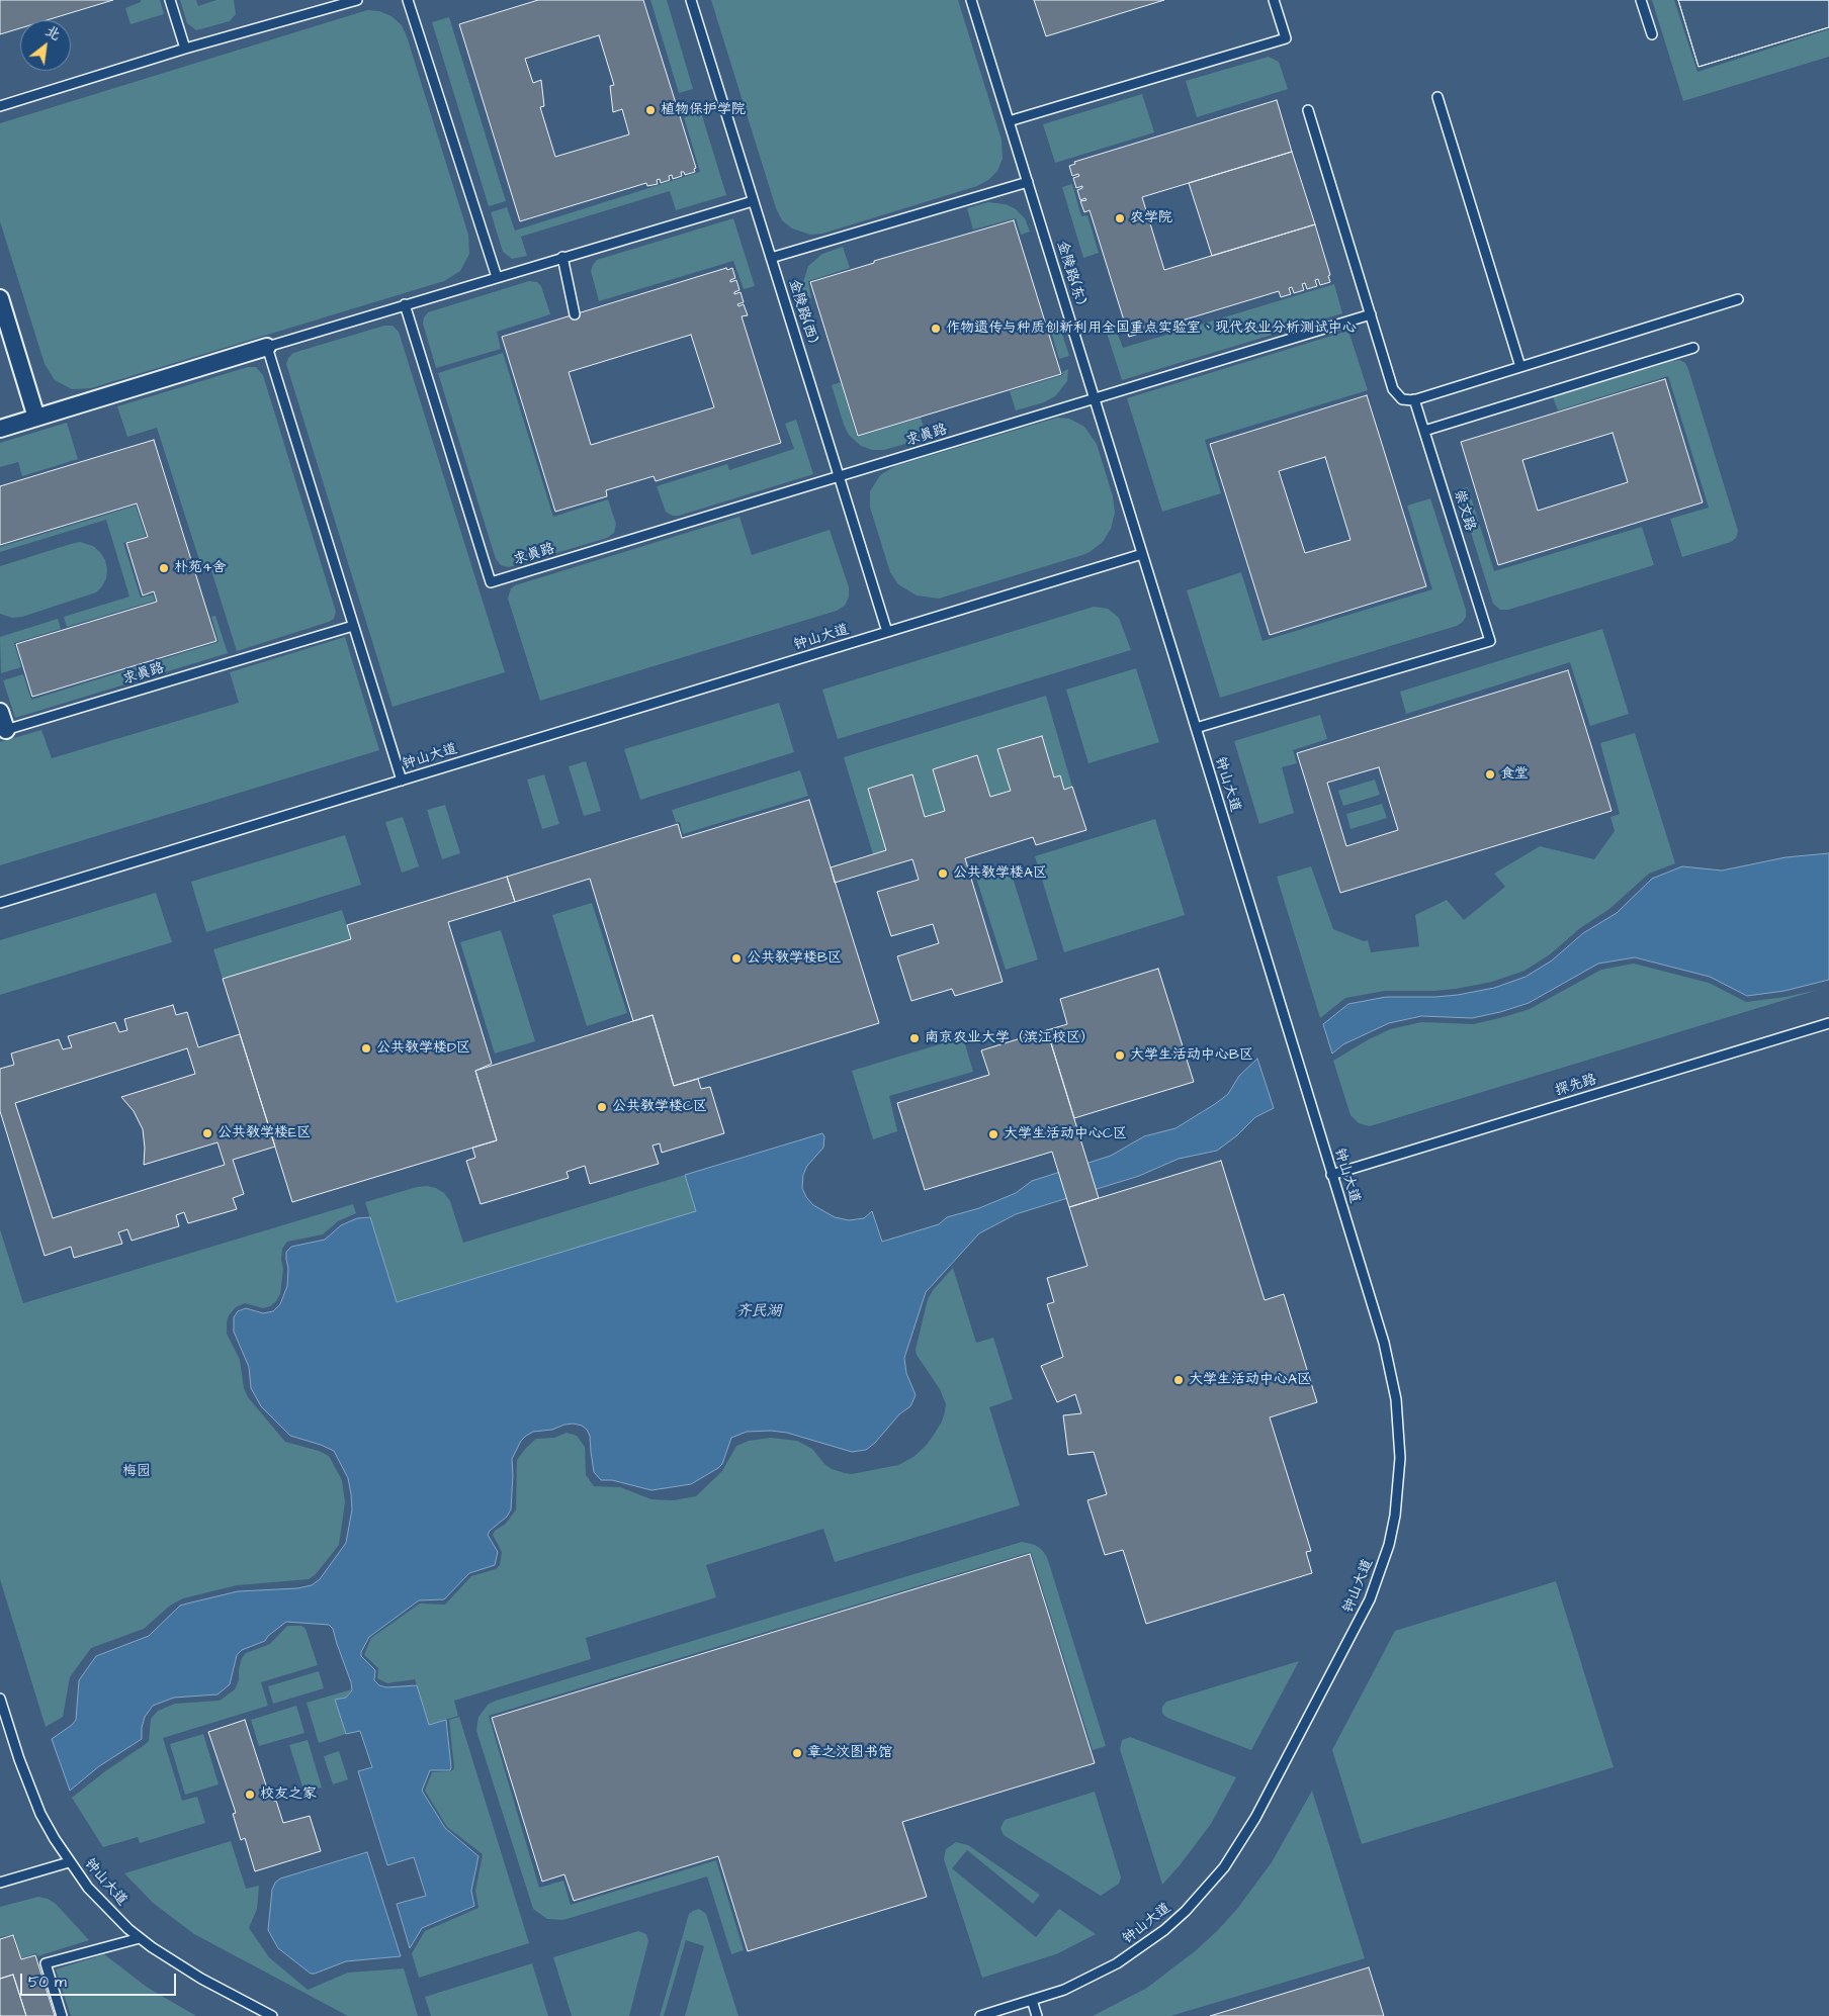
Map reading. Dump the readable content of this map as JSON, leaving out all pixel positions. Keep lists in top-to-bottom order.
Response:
{
  "streets": {
    "lane": [
      "金陵路(东)",
      "金陵路(西)",
      "求真路",
      "崇文路",
      "钟山大道",
      "探先路"
    ]
  },
  "crossings": [
    ["金陵路(东)", "求真路"],
    ["金陵路(东)", "钟山大道"],
    ["金陵路(西)", "求真路"],
    ["金陵路(西)", "钟山大道"],
    ["崇文路", "钟山大道"],
    ["钟山大道", "探先路"]
  ],
  "water": ["齐民湖"],
  "parks": ["梅园"],
  "places": [
    "植物保护学院",
    "农学院",
    "作物遗传与种质创新利用全国重点实验室、现代农业分析测试中心",
    "朴苑4舍",
    "食堂",
    "公共教学楼A区",
    "公共教学楼B区",
    "南京农业大学（滨江校区）",
    "公共教学楼D区",
    "大学生活动中心B区",
    "公共教学楼C区",
    "公共教学楼E区",
    "大学生活动中心C区",
    "大学生活动中心A区",
    "章之汶图书馆",
    "校友之家"
  ],
  "scale_bar": "50 m",
  "north": "top right"
}
